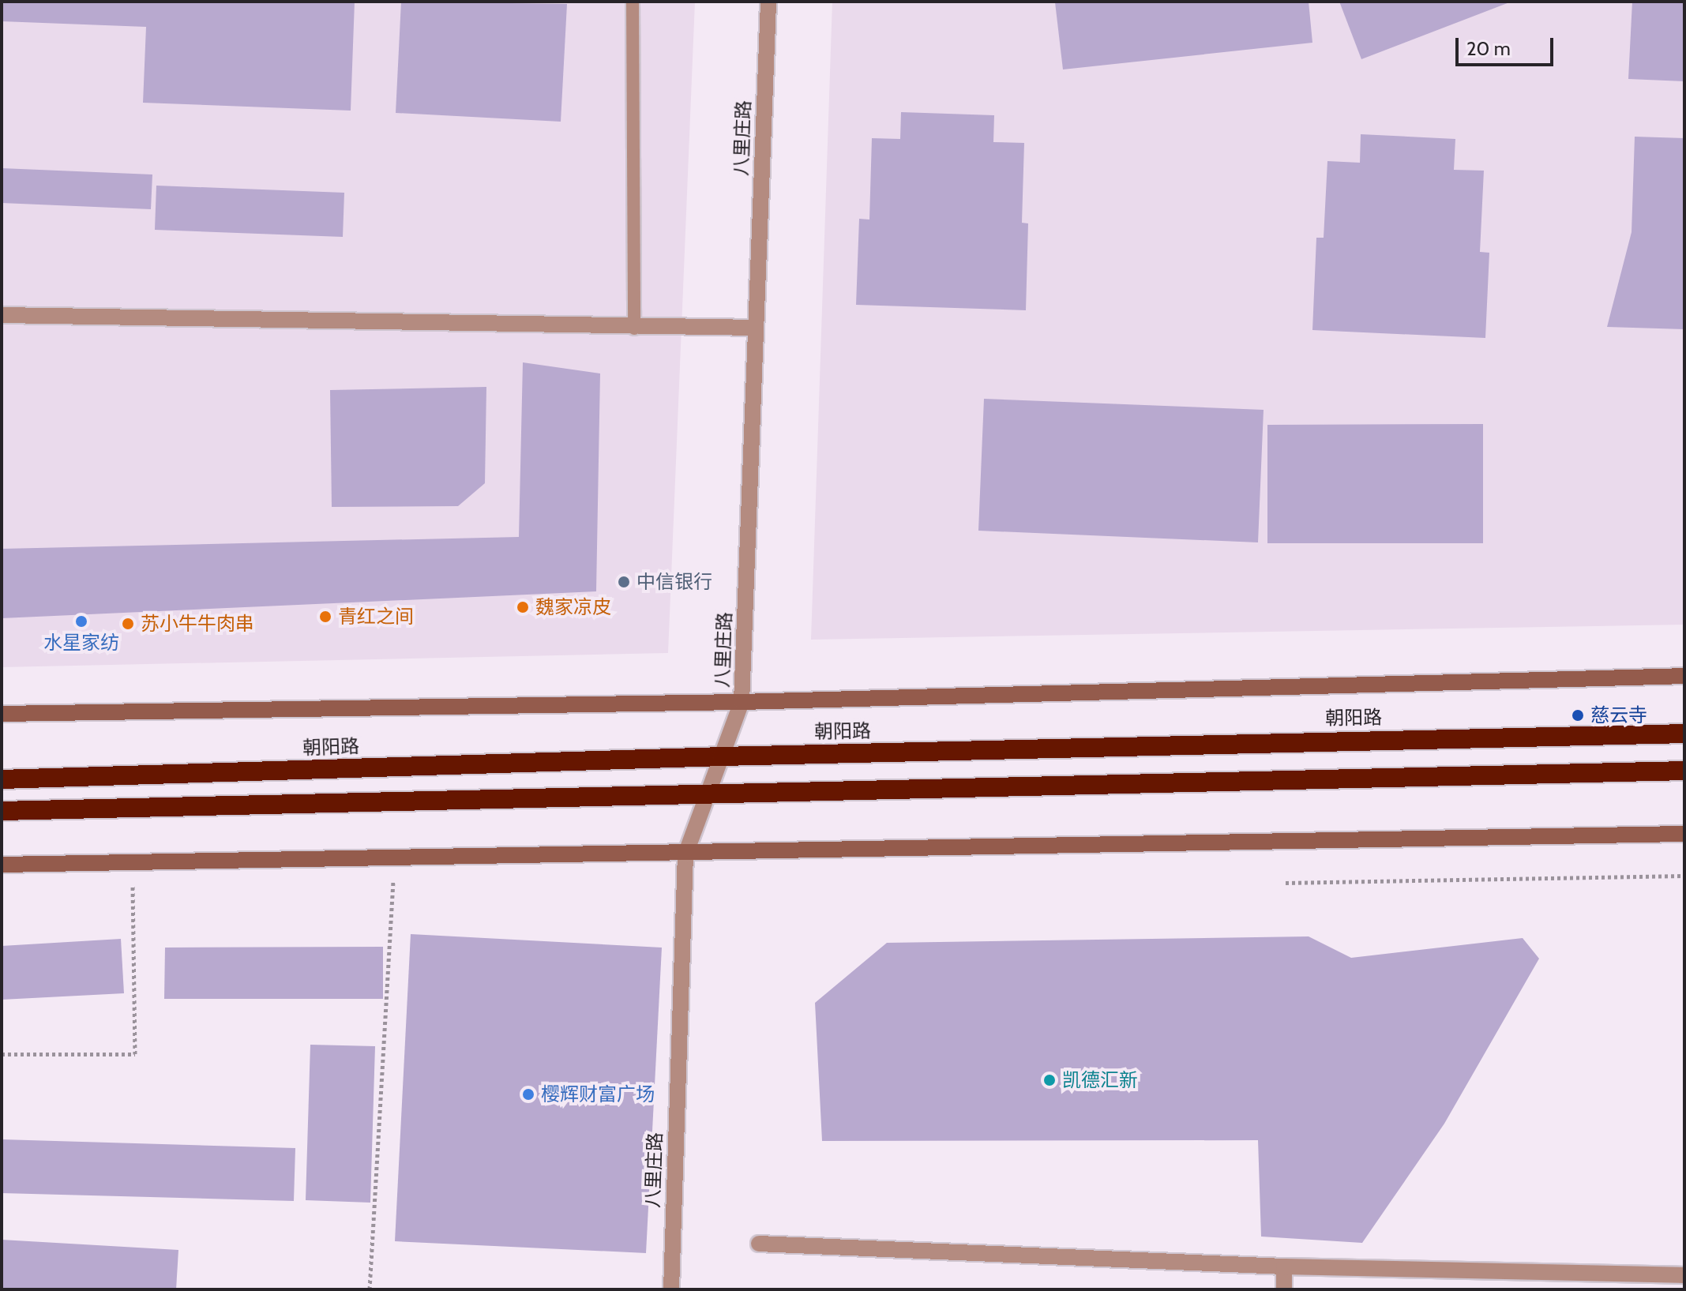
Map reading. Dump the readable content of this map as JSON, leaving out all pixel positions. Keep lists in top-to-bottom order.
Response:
{
  "streets": {
    "highway": ["朝阳路"],
    "street": ["八里庄路"]
  },
  "crossings": [
    ["八里庄路", "朝阳路"]
  ],
  "places": [
    "中信银行",
    "魏家凉皮",
    "青红之间",
    "水星家纺",
    "苏小牛牛肉串",
    "慈云寺",
    "凯德汇新",
    "樱辉财富广场"
  ],
  "scale_bar": "20 m"
}
